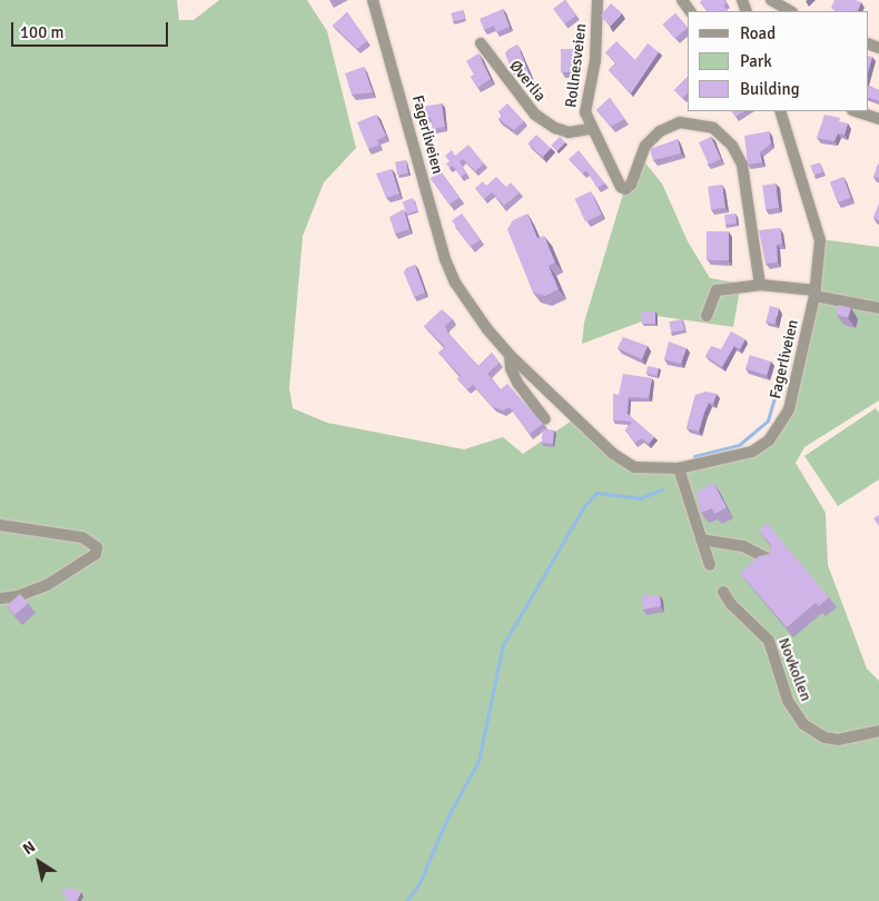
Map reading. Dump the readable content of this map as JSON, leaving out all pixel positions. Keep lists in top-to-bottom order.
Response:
{
  "streets": {
    "street": [
      "Rollnesveien",
      "Øverlia",
      "Fagerliveien",
      "Novkollen"
    ]
  },
  "crossings": [
    ["Rollnesveien", "Øverlia"]
  ],
  "legend": ["Road", "Park", "Building"],
  "scale_bar": "100 m",
  "north": "top left"
}
